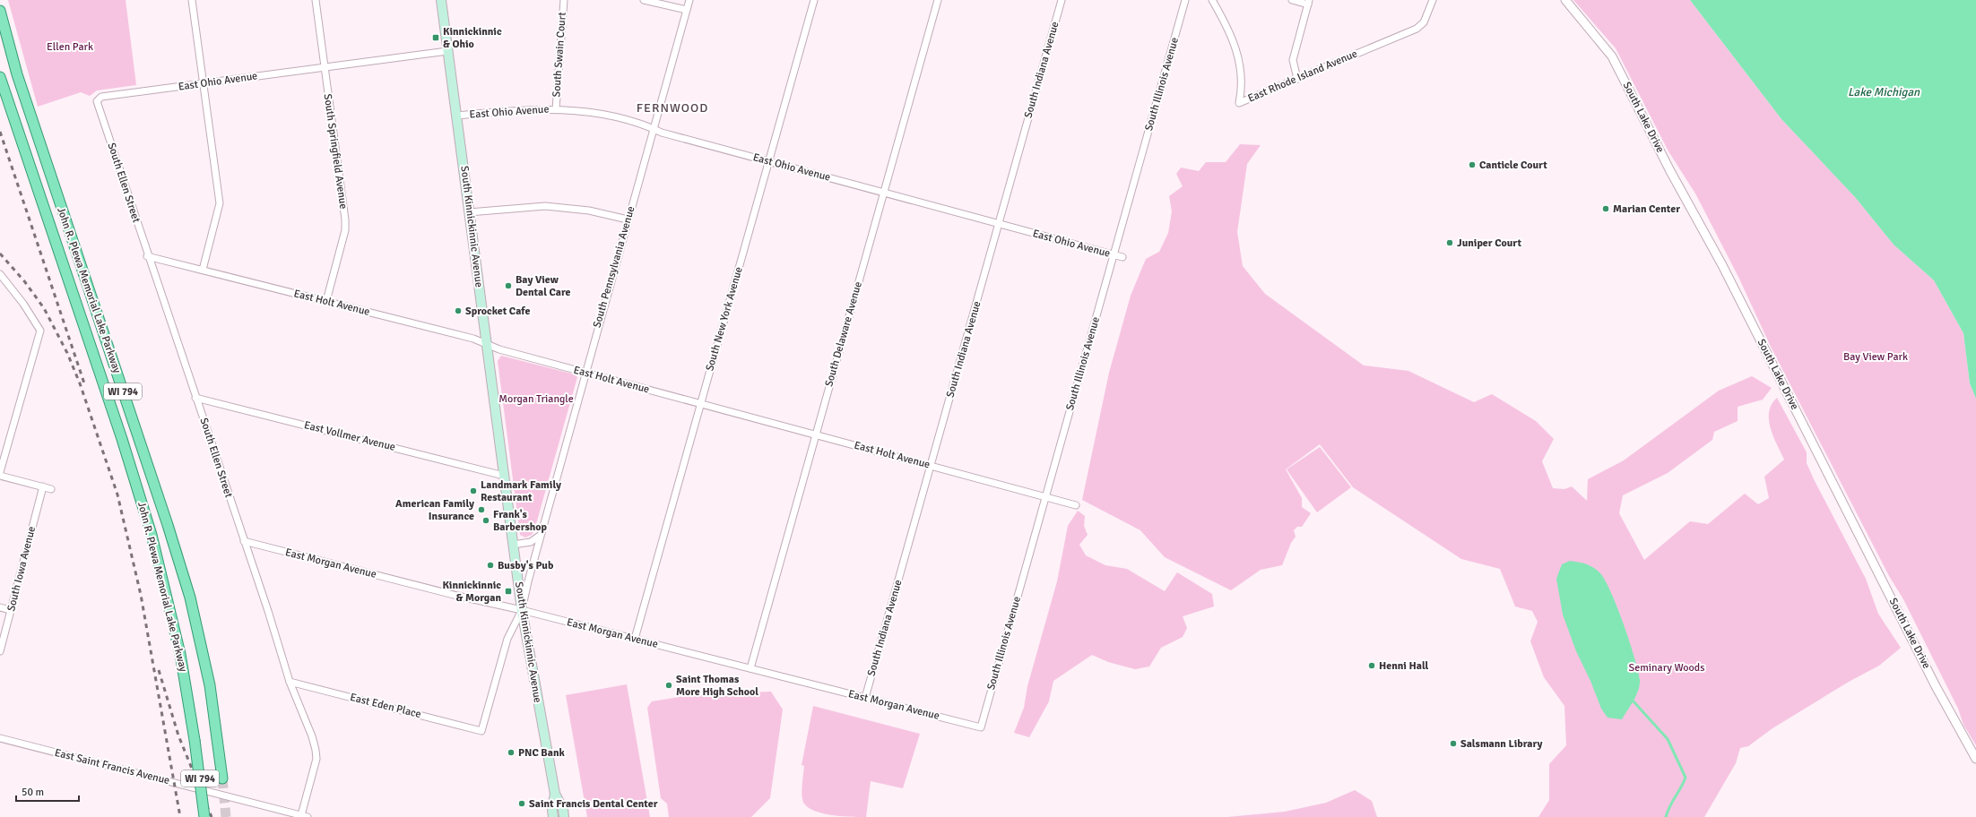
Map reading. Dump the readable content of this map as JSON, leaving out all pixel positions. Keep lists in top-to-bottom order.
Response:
{
  "streets": {
    "main road": ["South Kinnickinnic Avenue", "John R. Plewa Memorial Lake Parkway", "WI 794"],
    "street": [
      "South Swain Court",
      "South Indiana Avenue",
      "East Rhode Island Avenue",
      "East Ohio Avenue",
      "South Illinois Avenue",
      "South Lake Drive",
      "South Springfield Avenue",
      "South Ellen Street",
      "South Pennsylvania Avenue",
      "East Holt Avenue",
      "South New York Avenue",
      "South Delaware Avenue",
      "East Vollmer Avenue",
      "East Morgan Avenue",
      "South Iowa Avenue",
      "East Eden Place",
      "East Saint Francis Avenue"
    ]
  },
  "crossings": [
    ["South Swain Court", "East Ohio Avenue"],
    ["South Indiana Avenue", "East Ohio Avenue"],
    ["South Indiana Avenue", "East Holt Avenue"],
    ["South Indiana Avenue", "East Morgan Avenue"],
    ["East Ohio Avenue", "South Illinois Avenue"],
    ["East Ohio Avenue", "South Springfield Avenue"],
    ["East Ohio Avenue", "South Ellen Street"],
    ["East Ohio Avenue", "South Kinnickinnic Avenue"],
    ["East Ohio Avenue", "South Pennsylvania Avenue"],
    ["East Ohio Avenue", "South New York Avenue"],
    ["East Ohio Avenue", "South Delaware Avenue"],
    ["South Illinois Avenue", "East Holt Avenue"],
    ["South Illinois Avenue", "East Morgan Avenue"],
    ["South Springfield Avenue", "East Holt Avenue"],
    ["South Ellen Street", "East Holt Avenue"],
    ["South Ellen Street", "East Vollmer Avenue"],
    ["South Ellen Street", "East Morgan Avenue"],
    ["South Ellen Street", "East Eden Place"],
    ["South Ellen Street", "East Saint Francis Avenue"],
    ["South Kinnickinnic Avenue", "South Pennsylvania Avenue"],
    ["South Kinnickinnic Avenue", "East Holt Avenue"],
    ["South Kinnickinnic Avenue", "East Vollmer Avenue"],
    ["South Kinnickinnic Avenue", "East Morgan Avenue"],
    ["South Pennsylvania Avenue", "East Holt Avenue"],
    ["South Pennsylvania Avenue", "East Morgan Avenue"],
    ["South Pennsylvania Avenue", "East Eden Place"],
    ["East Holt Avenue", "South New York Avenue"],
    ["East Holt Avenue", "South Delaware Avenue"],
    ["South New York Avenue", "East Morgan Avenue"],
    ["South Delaware Avenue", "East Morgan Avenue"]
  ],
  "districts": ["FERNWOOD"],
  "water": ["Lake Michigan"],
  "parks": [
    "Ellen Park",
    "Bay View Park",
    "Morgan Triangle",
    "Seminary Woods"
  ],
  "places": {
    "transit": ["Kinnickinnic & Ohio", "Kinnickinnic & Morgan"],
    "other": [
      "Canticle Court",
      "Marian Center",
      "Juniper Court",
      "Bay View Dental Care",
      "Sprocket Cafe",
      "Landmark Family Restaurant",
      "American Family Insurance",
      "Frank's Barbershop",
      "Busby's Pub",
      "Henni Hall",
      "Saint Thomas More High School",
      "Salsmann Library",
      "PNC Bank",
      "Saint Francis Dental Center"
    ]
  },
  "scale_bar": "50 m"
}
